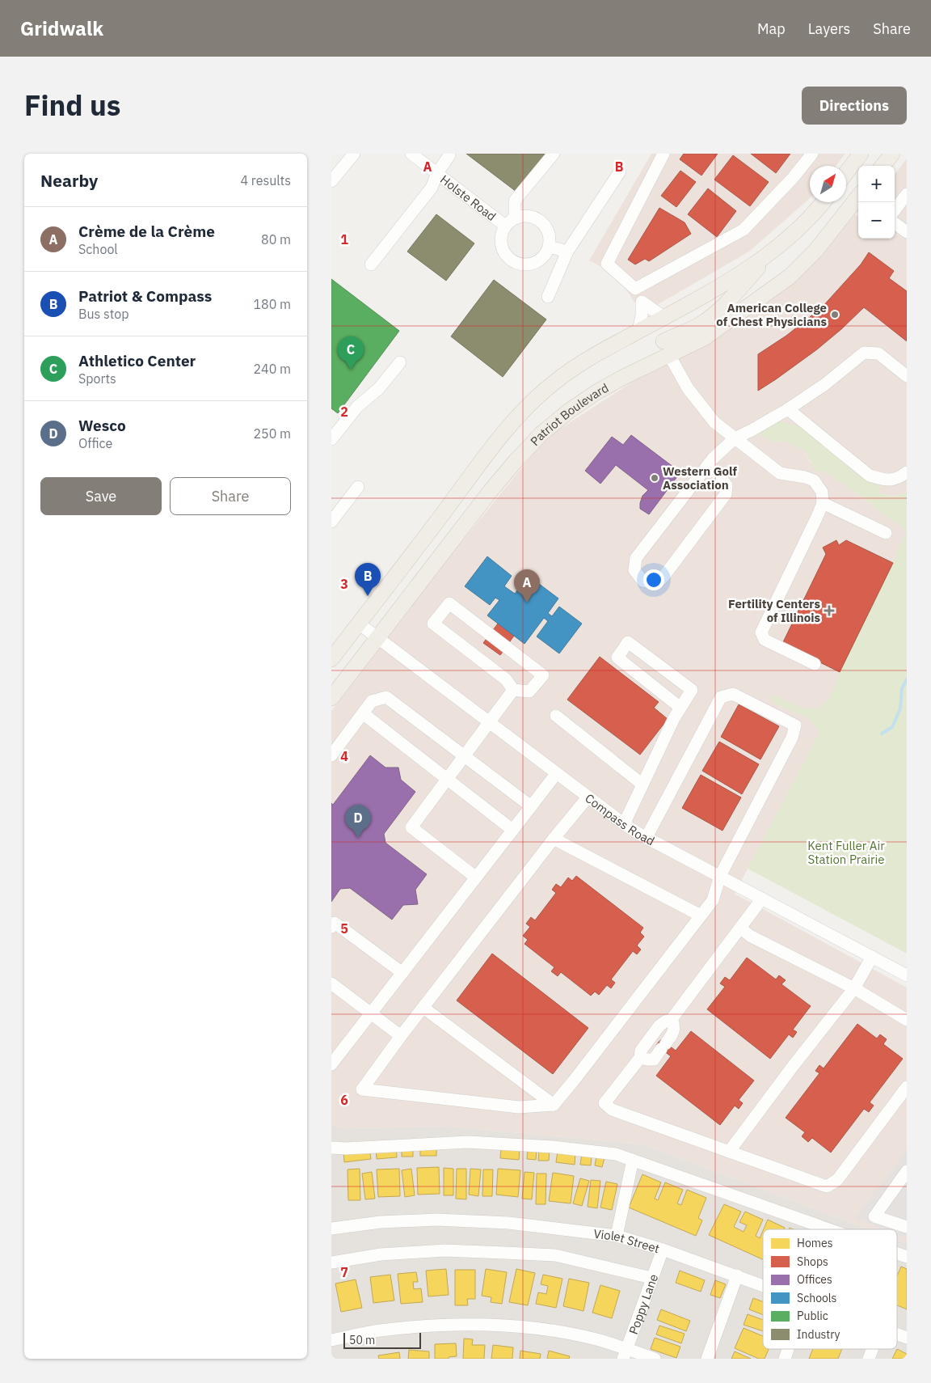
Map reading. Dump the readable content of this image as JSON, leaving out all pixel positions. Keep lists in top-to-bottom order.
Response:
{
  "streets": {
    "main road": ["Patriot Boulevard"],
    "street": [
      "Holste Road",
      "Compass Road",
      "Violet Street",
      "Poppy Lane"
    ]
  },
  "crossings": [
    ["Patriot Boulevard", "Compass Road"],
    ["Violet Street", "Poppy Lane"]
  ],
  "parks": ["Kent Fuller Air Station Prairie"],
  "places": {
    "other": ["American College of Chest Physicians", "Western Golf Association"],
    "health": ["Fertility Centers of Illinois"]
  },
  "legend": [
    "Homes",
    "Shops",
    "Offices",
    "Schools",
    "Public",
    "Industry"
  ],
  "scale_bar": "50 m",
  "north": "top right",
  "page": {
    "header": "Gridwalk",
    "nav": ["Map", "Layers", "Share"],
    "title": "Find us",
    "buttons": [
      "Directions",
      ["Save", "Share"]
    ],
    "heading": ["Nearby", "4 results"],
    "map_buttons": ["+", "−"],
    "list": [
      {
        "mark": "A",
        "name": "Crème de la Crème",
        "note": "School",
        "value": "80 m"
      },
      {
        "mark": "B",
        "name": "Patriot & Compass",
        "note": "Bus stop",
        "value": "180 m"
      },
      {
        "mark": "C",
        "name": "Athletico Center",
        "note": "Sports",
        "value": "240 m"
      },
      {
        "mark": "D",
        "name": "Wesco",
        "note": "Office",
        "value": "250 m"
      }
    ],
    "pins": [
      "C",
      "B",
      "A",
      "D"
    ],
    "scale": "50 m"
  },
  "grid": {
    "columns": ["A", "B"],
    "rows": [
      "1",
      "2",
      "3",
      "4",
      "5",
      "6",
      "7"
    ]
  }
}
